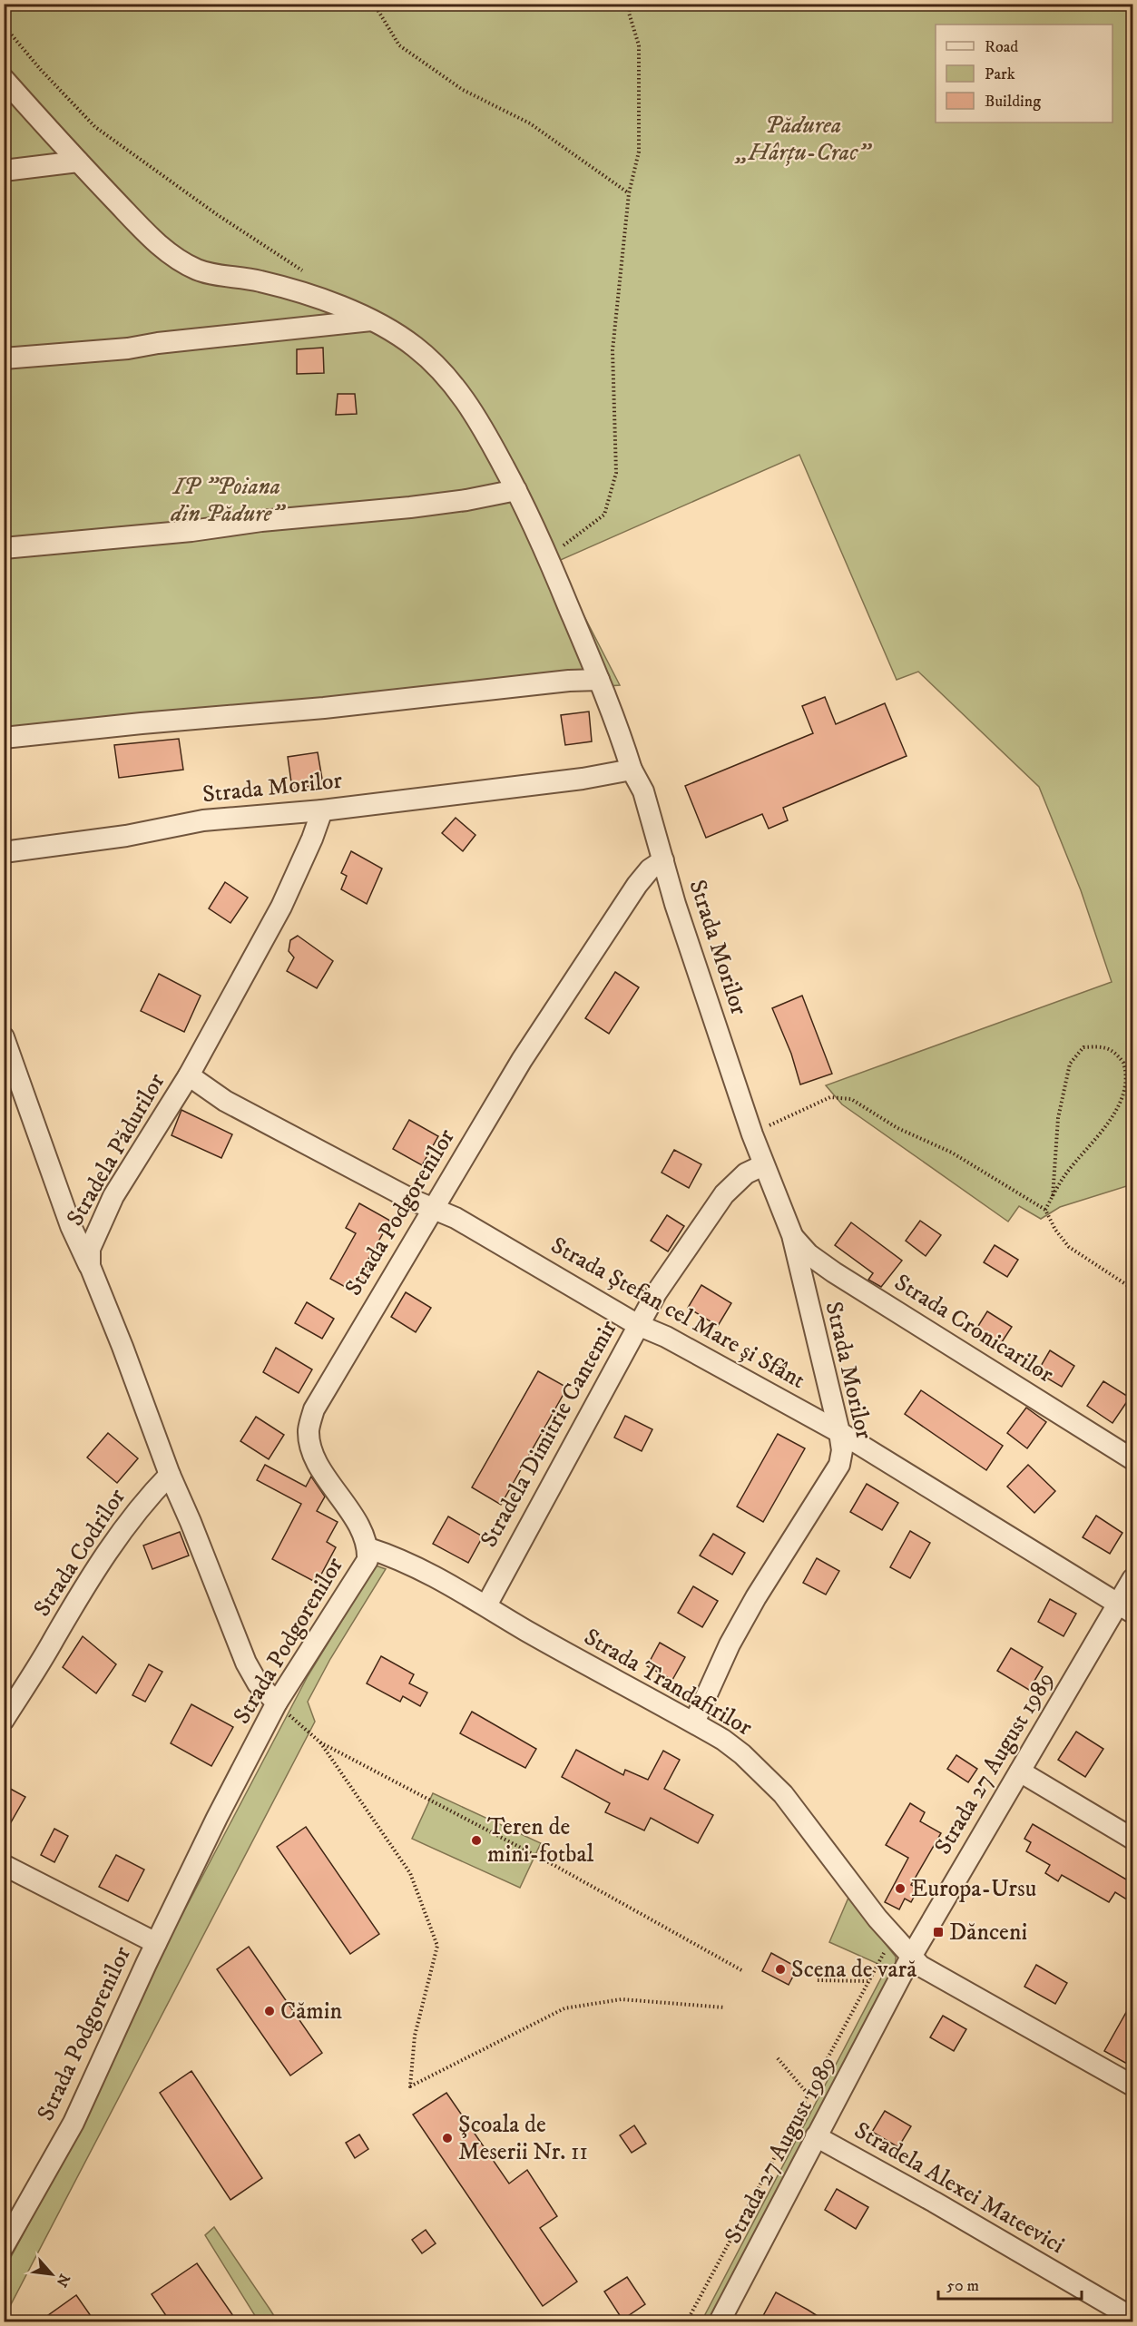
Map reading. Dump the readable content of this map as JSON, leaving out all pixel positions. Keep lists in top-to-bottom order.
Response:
{
  "streets": {
    "street": [
      "Strada Morilor",
      "Stradela Pădurilor",
      "Strada Podgorenilor",
      "Strada Ștefan cel Mare și Sfânt",
      "Strada Cronicarilor",
      "Stradela Dimitrie Cantemir",
      "Strada Codrilor",
      "Strada Trandafirilor",
      "Strada 27 August 1989",
      "Stradela Alexei Mateevici"
    ]
  },
  "crossings": [
    ["Strada Morilor", "Stradela Pădurilor"],
    ["Strada Morilor", "Strada Podgorenilor"],
    ["Strada Morilor", "Strada Ștefan cel Mare și Sfânt"],
    ["Strada Morilor", "Strada Cronicarilor"],
    ["Strada Morilor", "Stradela Dimitrie Cantemir"],
    ["Strada Morilor", "Strada Trandafirilor"],
    ["Stradela Pădurilor", "Strada Ștefan cel Mare și Sfânt"],
    ["Strada Podgorenilor", "Strada Ștefan cel Mare și Sfânt"],
    ["Strada Podgorenilor", "Strada Trandafirilor"],
    ["Strada Ștefan cel Mare și Sfânt", "Stradela Dimitrie Cantemir"],
    ["Strada Ștefan cel Mare și Sfânt", "Strada 27 August 1989"],
    ["Stradela Dimitrie Cantemir", "Strada Trandafirilor"],
    ["Strada Trandafirilor", "Strada 27 August 1989"],
    ["Strada 27 August 1989", "Stradela Alexei Mateevici"]
  ],
  "parks": ["Pădurea „Hârțu-Crac”", "IP \"Poiana din Pădure\""],
  "places": {
    "other": [
      "Teren de mini-fotbal",
      "Europa-Ursu",
      "Scena de vară",
      "Cămin",
      "Şcoala de Meserii Nr. 11"
    ],
    "transit": ["Dănceni"]
  },
  "legend": ["Road", "Park", "Building"],
  "scale_bar": "50 m",
  "north": "bottom right"
}
